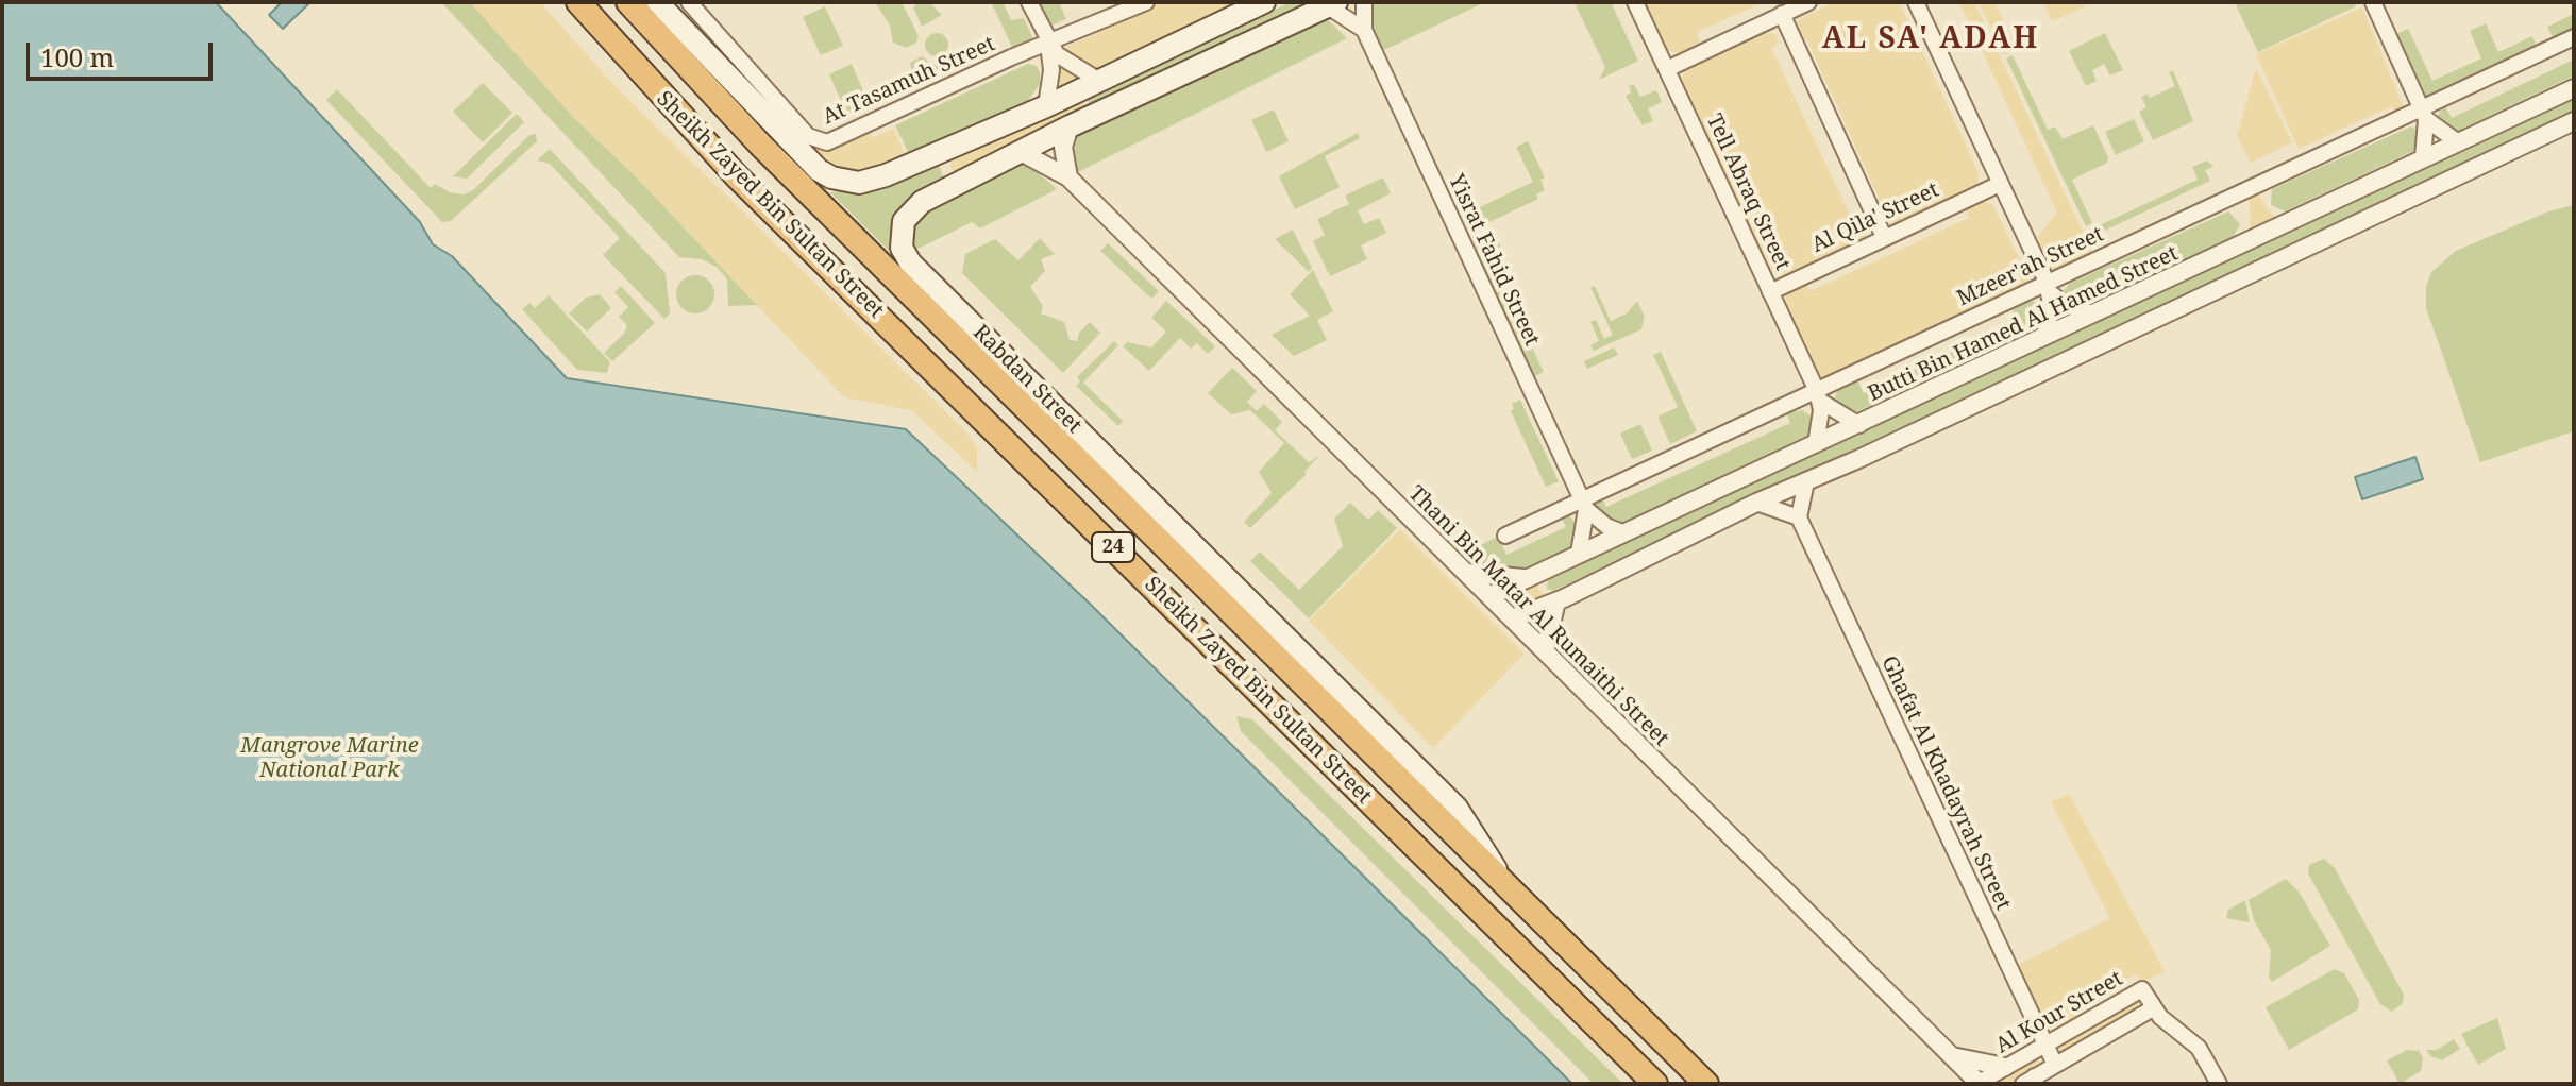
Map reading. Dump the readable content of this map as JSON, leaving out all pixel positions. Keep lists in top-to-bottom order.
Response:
{
  "streets": {
    "highway": ["Sheikh Zayed Bin Sultan Street", "24"],
    "main road": ["Rabdan Street"],
    "street": [
      "At Tasamuh Street",
      "Tell Abraq Street",
      "Al Qila' Street",
      "Yisrat Fahid Street",
      "Mzeer'ah Street",
      "Butti Bin Hamed Al Hamed Street",
      "Thani Bin Matar Al Rumaithi Street",
      "Ghafat Al Khadayrah Street",
      "Al Kour Street"
    ]
  },
  "crossings": [
    ["Tell Abraq Street", "Al Qila' Street"],
    ["Tell Abraq Street", "Mzeer'ah Street"],
    ["Sheikh Zayed Bin Sultan Street", "Rabdan Street"],
    ["Yisrat Fahid Street", "Mzeer'ah Street"],
    ["Butti Bin Hamed Al Hamed Street", "Thani Bin Matar Al Rumaithi Street"],
    ["Rabdan Street", "Thani Bin Matar Al Rumaithi Street"],
    ["Thani Bin Matar Al Rumaithi Street", "Al Kour Street"],
    ["Ghafat Al Khadayrah Street", "Al Kour Street"]
  ],
  "districts": ["AL SA' ADAH"],
  "parks": ["Mangrove Marine National Park"],
  "scale_bar": "100 m"
}
